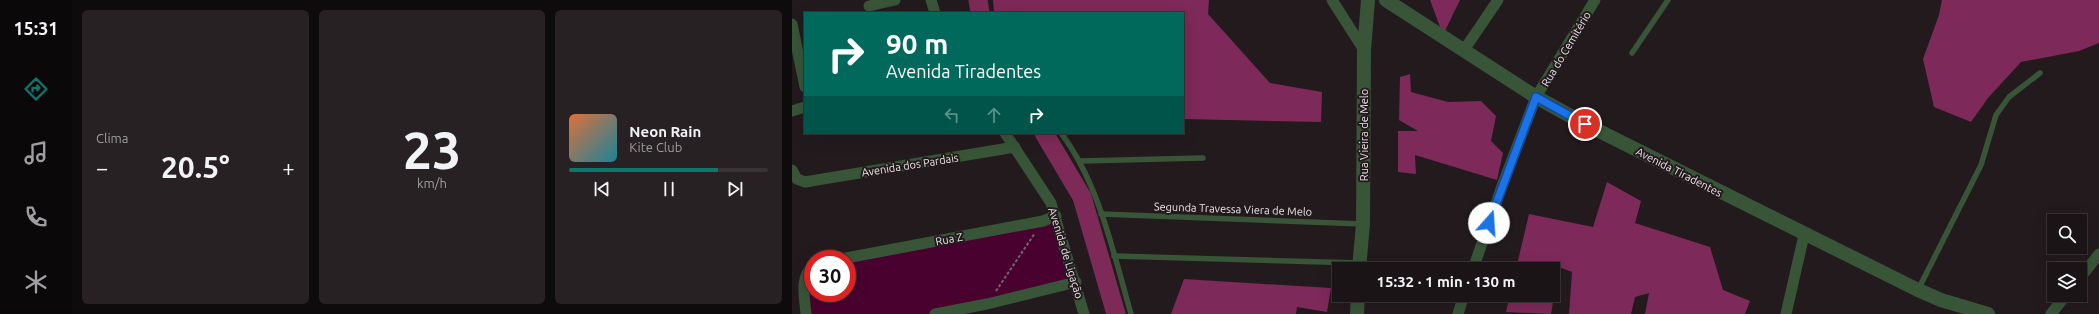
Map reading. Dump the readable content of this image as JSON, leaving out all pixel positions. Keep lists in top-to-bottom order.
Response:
{
  "streets": {
    "street": [
      "Rua do Cemitério",
      "Rua Vieira de Melo",
      "Avenida dos Pardais",
      "Avenida Tiradentes",
      "Rua Z",
      "Avenida de Ligação"
    ],
    "lane": ["Segunda Travessa Viera de Melo"]
  },
  "crossings": [
    ["Rua do Cemitério", "Avenida Tiradentes"],
    ["Rua Vieira de Melo", "Segunda Travessa Viera de Melo"],
    ["Avenida dos Pardais", "Avenida de Ligação"],
    ["Rua Z", "Avenida de Ligação"]
  ],
  "page": {
    "tabs": "15:31",
    "tile": [
      "Clima",
      ["23", "km/h"]
    ],
    "turn": ["90 m", "Avenida Tiradentes"],
    "song": ["Neon Rain", "Kite Club"],
    "heat": ["−", "20.5°", "+"],
    "limit": "30",
    "trip": "15:32 · 1 min · 130 m"
  }
}
